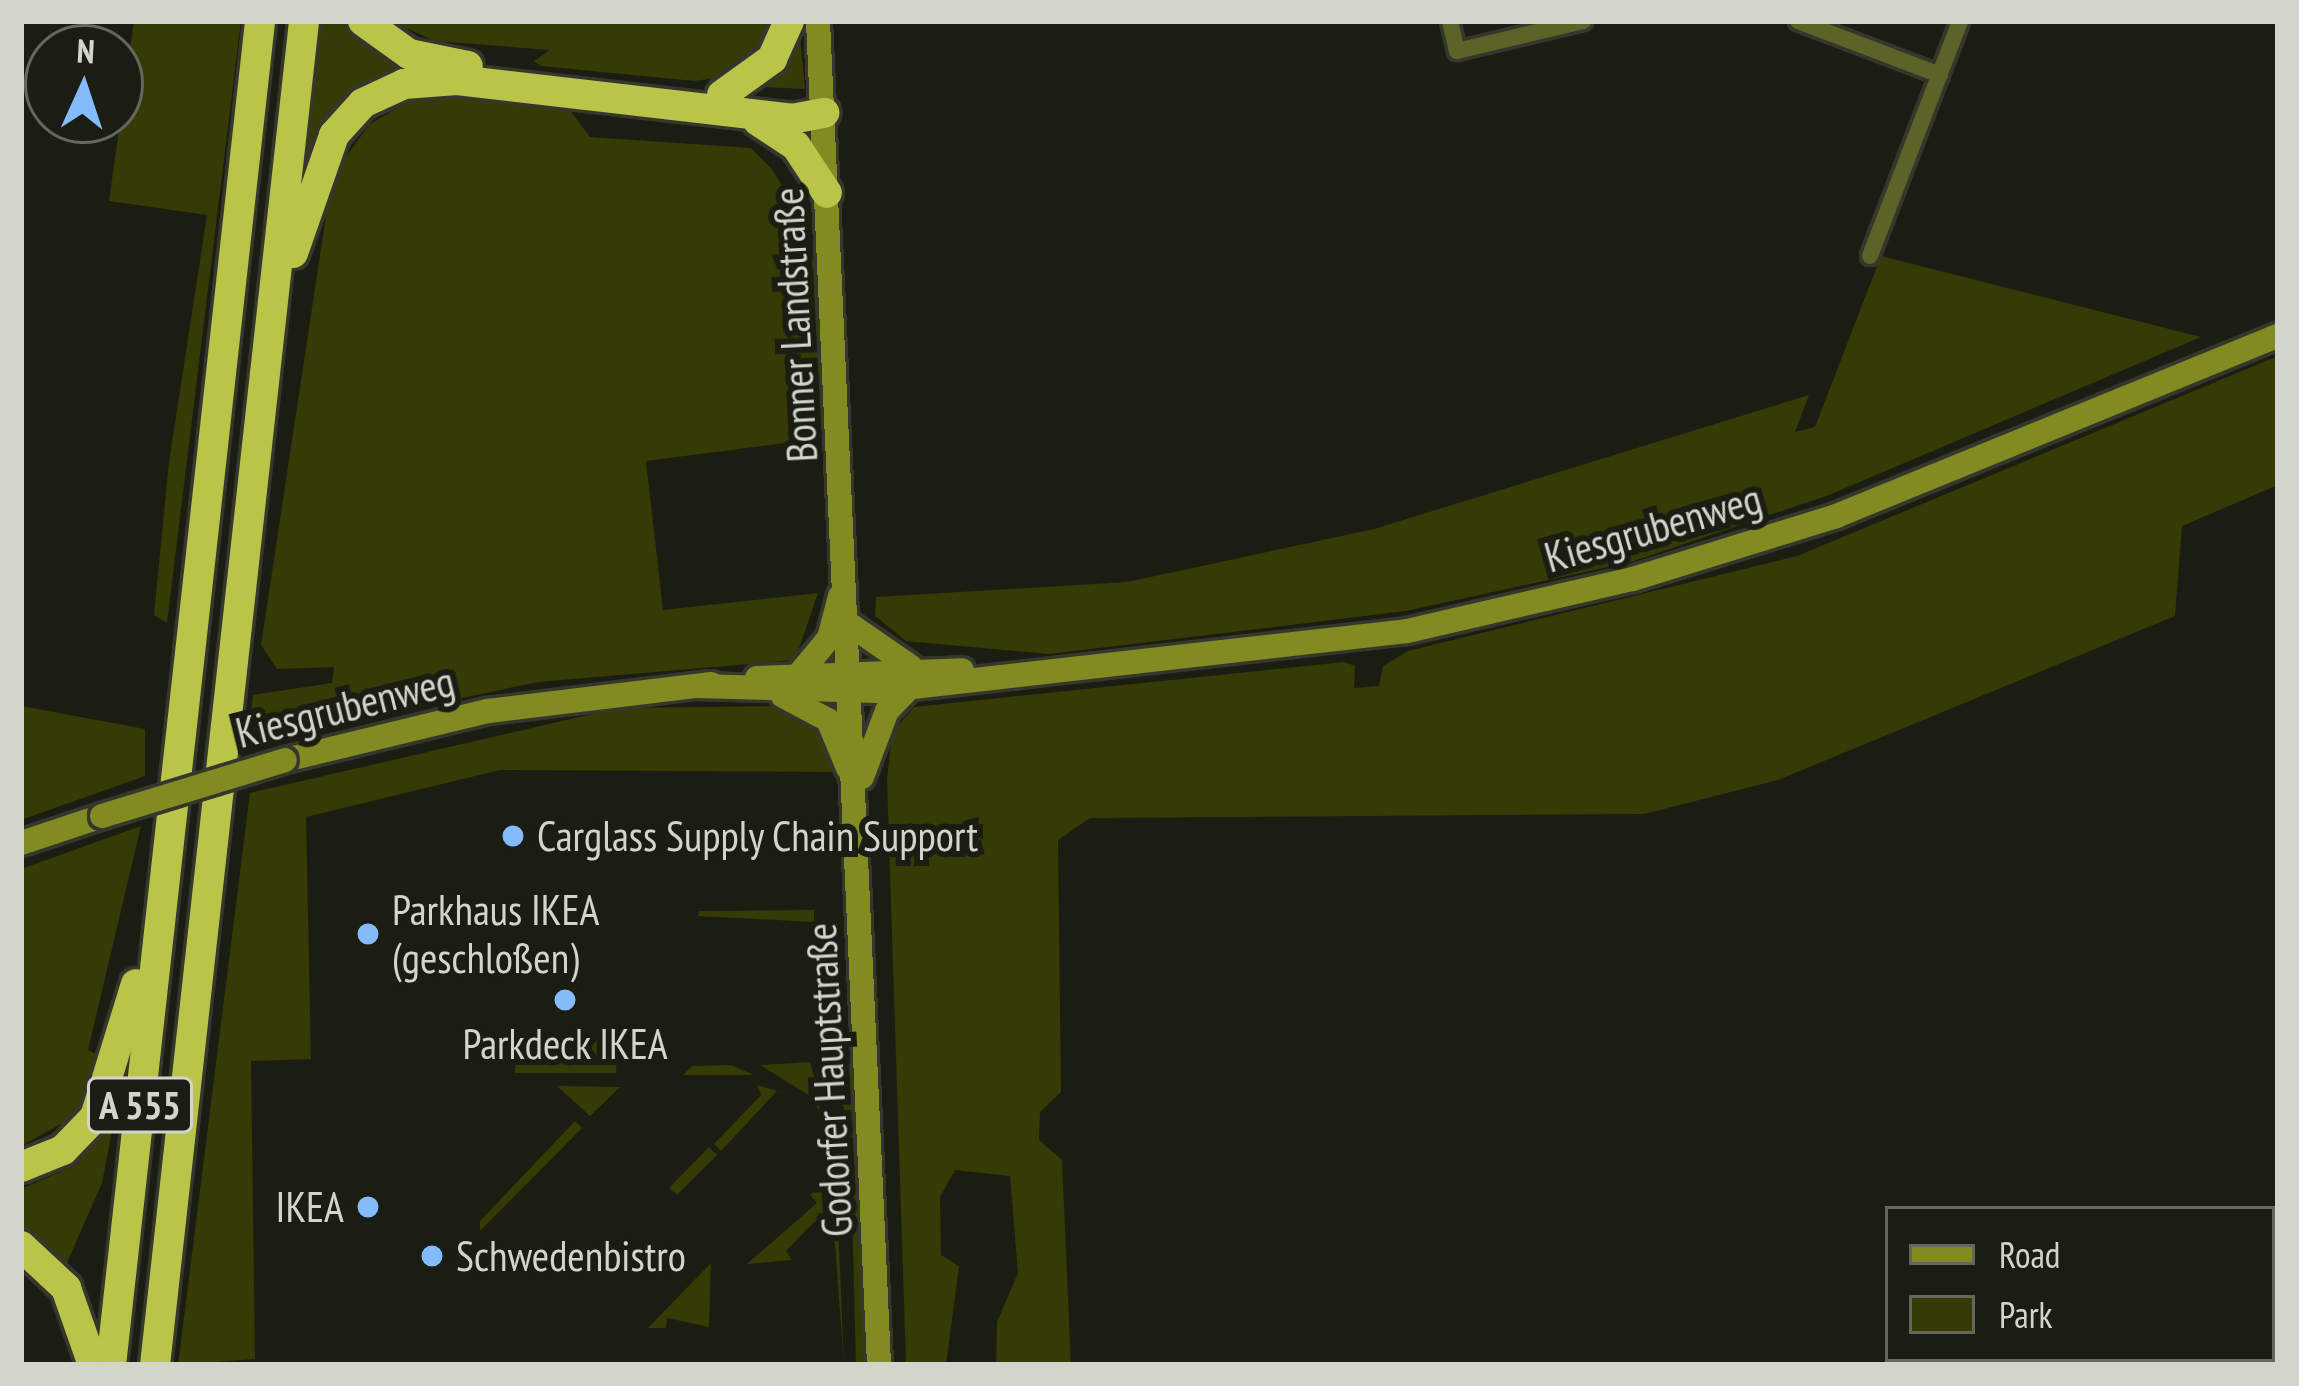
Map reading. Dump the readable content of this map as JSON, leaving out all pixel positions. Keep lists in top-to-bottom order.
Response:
{
  "streets": {
    "highway": ["A 555"],
    "main road": ["Bonner Landstraße", "Kiesgrubenweg", "Godorfer Hauptstraße"]
  },
  "crossings": [
    ["Bonner Landstraße", "Kiesgrubenweg"],
    ["Bonner Landstraße", "Godorfer Hauptstraße"],
    ["Kiesgrubenweg", "Godorfer Hauptstraße"]
  ],
  "places": [
    "Carglass Supply Chain Support",
    "Parkhaus IKEA (geschloßen)",
    "Parkdeck IKEA",
    "IKEA",
    "Schwedenbistro"
  ],
  "legend": ["Road", "Park"],
  "north": "top"
}
